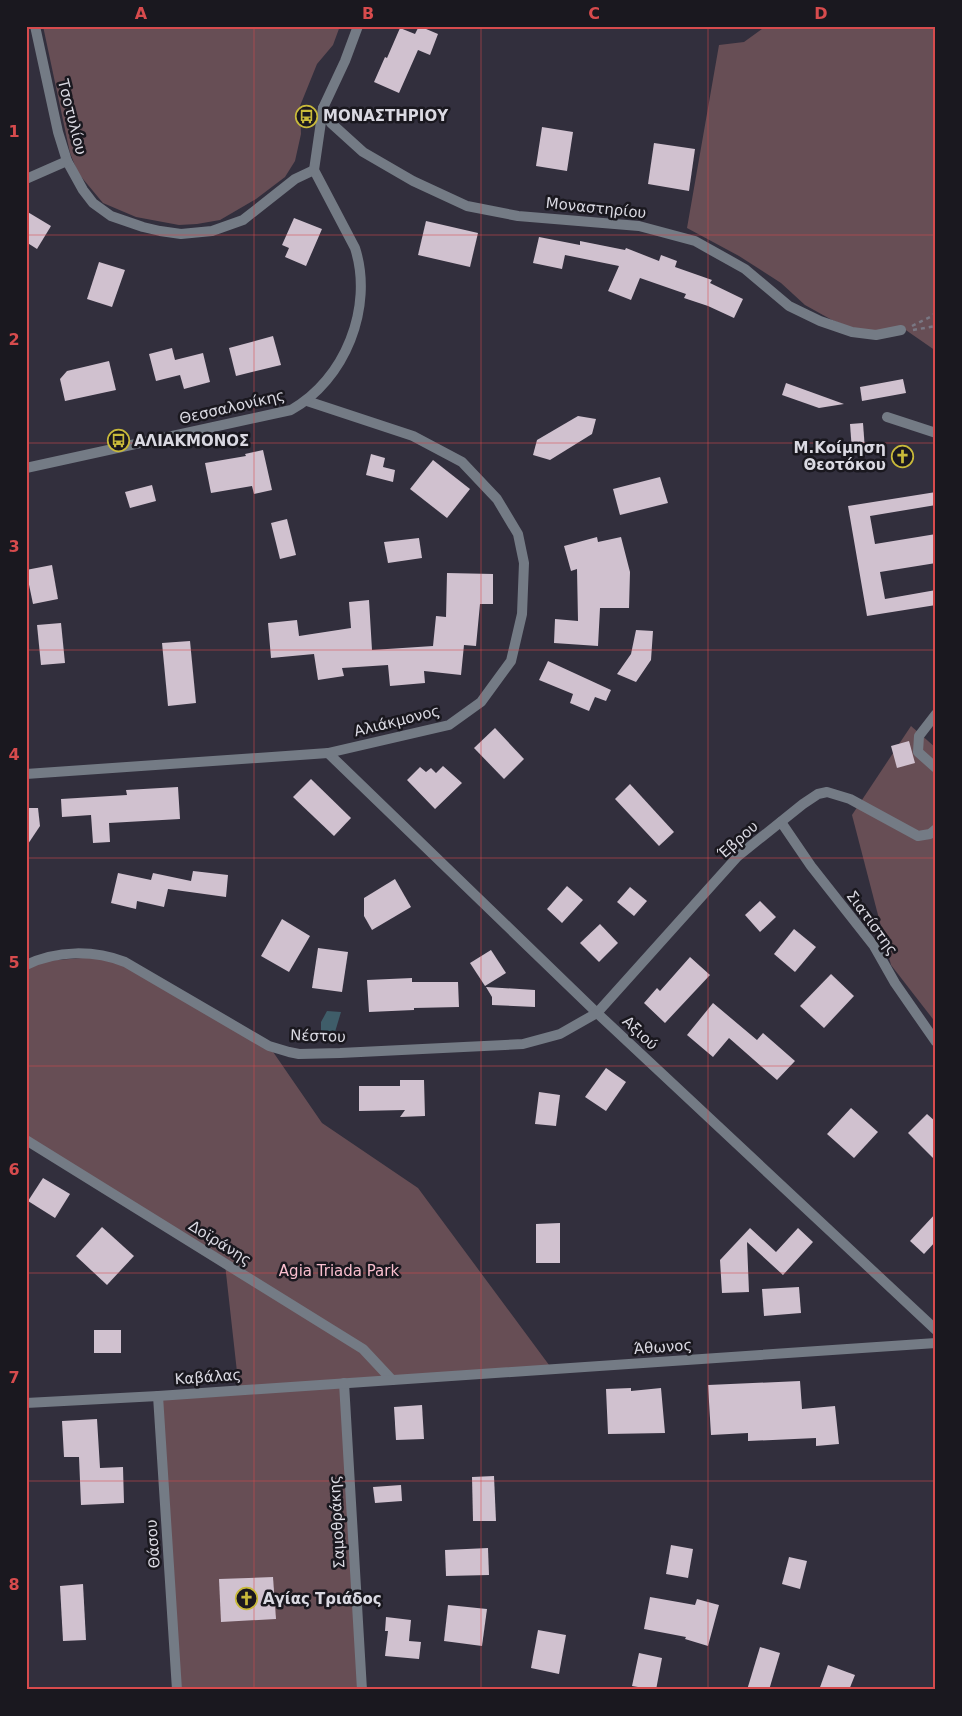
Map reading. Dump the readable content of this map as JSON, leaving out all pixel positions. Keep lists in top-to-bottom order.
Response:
{
  "streets": {
    "street": [
      "Τσοτυλίου",
      "Μοναστηρίου",
      "Θεσσαλονίκης",
      "Αλιάκμονος",
      "Έβρου",
      "Σιατίστης",
      "Αξιού",
      "Νέστου",
      "Δοϊράνης",
      "Άθωνος",
      "Καβάλας",
      "Σαμοθράκης",
      "Θάσου"
    ]
  },
  "crossings": [
    ["Τσοτυλίου", "Θεσσαλονίκης"],
    ["Θεσσαλονίκης", "Αλιάκμονος"],
    ["Αλιάκμονος", "Αξιού"],
    ["Έβρου", "Σιατίστης"],
    ["Έβρου", "Αξιού"],
    ["Έβρου", "Νέστου"],
    ["Αξιού", "Νέστου"],
    ["Δοϊράνης", "Άθωνος"],
    ["Δοϊράνης", "Καβάλας"],
    ["Άθωνος", "Καβάλας"],
    ["Καβάλας", "Σαμοθράκης"],
    ["Καβάλας", "Θάσου"]
  ],
  "parks": ["Agia Triada Park"],
  "places": {
    "bus stop": ["ΜΟΝΑΣΤΗΡΙΟΥ", "ΑΛΙΑΚΜΟΝΟΣ"],
    "church": ["Μ.Κοίμηση Θεοτόκου", "Αγίας Τριάδος"]
  },
  "grid": {
    "columns": [
      "A",
      "B",
      "C",
      "D"
    ],
    "rows": [
      "1",
      "2",
      "3",
      "4",
      "5",
      "6",
      "7",
      "8"
    ]
  }
}
